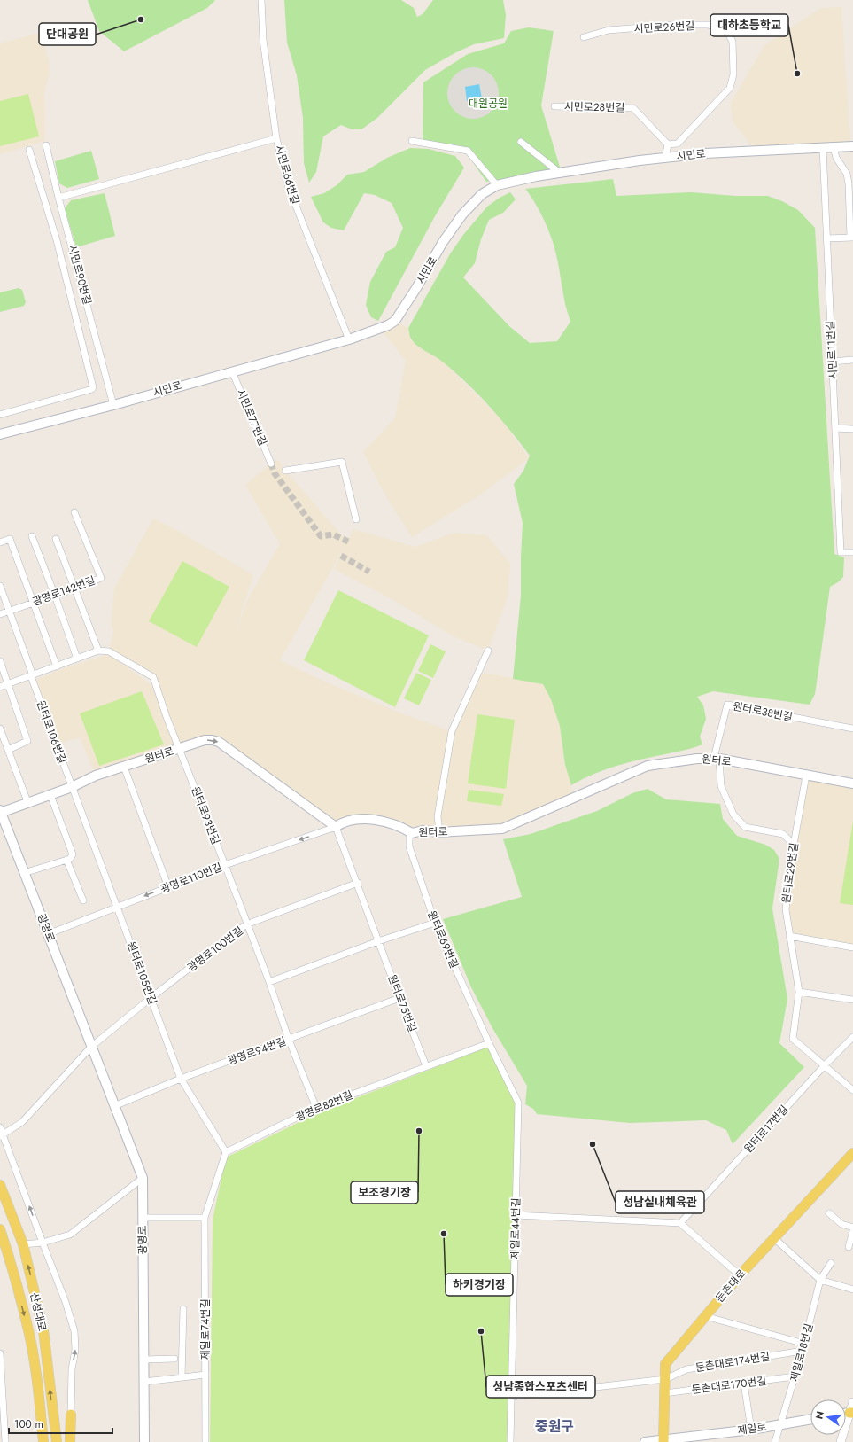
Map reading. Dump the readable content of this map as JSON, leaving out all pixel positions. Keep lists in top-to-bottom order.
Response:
{
  "streets": {
    "main road": [
      "시민로",
      "원터로",
      "광명로",
      "둔촌대로",
      "산성대로",
      "제일로"
    ],
    "street": [
      "시민로26번길",
      "시민로28번길",
      "시민로66번길",
      "시민로90번길",
      "시민로11번길",
      "시민로77번길",
      "광명로142번길",
      "원터로38번길",
      "원터로106번길",
      "원터로93번길",
      "원터로29번길",
      "광명로110번길",
      "원터로69번길",
      "광명로100번길",
      "원터로105번길",
      "원터로75번길",
      "광명로94번길",
      "광명로82번길",
      "원터로17번길",
      "제일로44번길",
      "제일로74번길",
      "제일로18번길",
      "둔촌대로174번길",
      "둔촌대로170번길"
    ]
  },
  "crossings": [
    ["시민로26번길", "시민로28번길"],
    ["시민로", "시민로66번길"],
    ["시민로", "시민로90번길"],
    ["시민로", "시민로11번길"],
    ["시민로", "시민로77번길"],
    ["광명로142번길", "원터로106번길"],
    ["원터로38번길", "원터로"],
    ["원터로106번길", "원터로"],
    ["원터로106번길", "원터로105번길"],
    ["원터로", "원터로93번길"],
    ["원터로", "원터로29번길"],
    ["원터로", "광명로110번길"],
    ["원터로", "광명로"],
    ["원터로", "원터로69번길"],
    ["원터로", "원터로105번길"],
    ["원터로", "원터로75번길"],
    ["원터로93번길", "광명로110번길"],
    ["원터로93번길", "광명로100번길"],
    ["원터로93번길", "광명로94번길"],
    ["원터로93번길", "광명로82번길"],
    ["원터로29번길", "원터로17번길"],
    ["광명로110번길", "광명로"],
    ["광명로110번길", "원터로105번길"],
    ["광명로110번길", "원터로75번길"],
    ["광명로", "광명로100번길"],
    ["광명로", "광명로94번길"],
    ["원터로69번길", "광명로82번길"],
    ["원터로69번길", "제일로44번길"],
    ["광명로100번길", "원터로105번길"],
    ["광명로100번길", "원터로75번길"],
    ["원터로105번길", "광명로94번길"],
    ["원터로105번길", "광명로82번길"],
    ["원터로75번길", "광명로94번길"],
    ["원터로75번길", "광명로82번길"],
    ["광명로82번길", "제일로44번길"],
    ["제일로44번길", "둔촌대로174번길"],
    ["둔촌대로", "둔촌대로174번길"],
    ["둔촌대로", "둔촌대로170번길"],
    ["둔촌대로", "제일로"],
    ["제일로18번길", "둔촌대로174번길"],
    ["제일로18번길", "둔촌대로170번길"],
    ["제일로18번길", "제일로"]
  ],
  "one_way": ["광명로110번길"],
  "districts": ["중원구"],
  "parks": ["대원공원"],
  "places": [
    "단대공원",
    "대하초등학교",
    "보조경기장",
    "성남실내체육관",
    "하키경기장",
    "성남종합스포츠센터"
  ],
  "scale_bar": "100 m",
  "north": "left"
}
